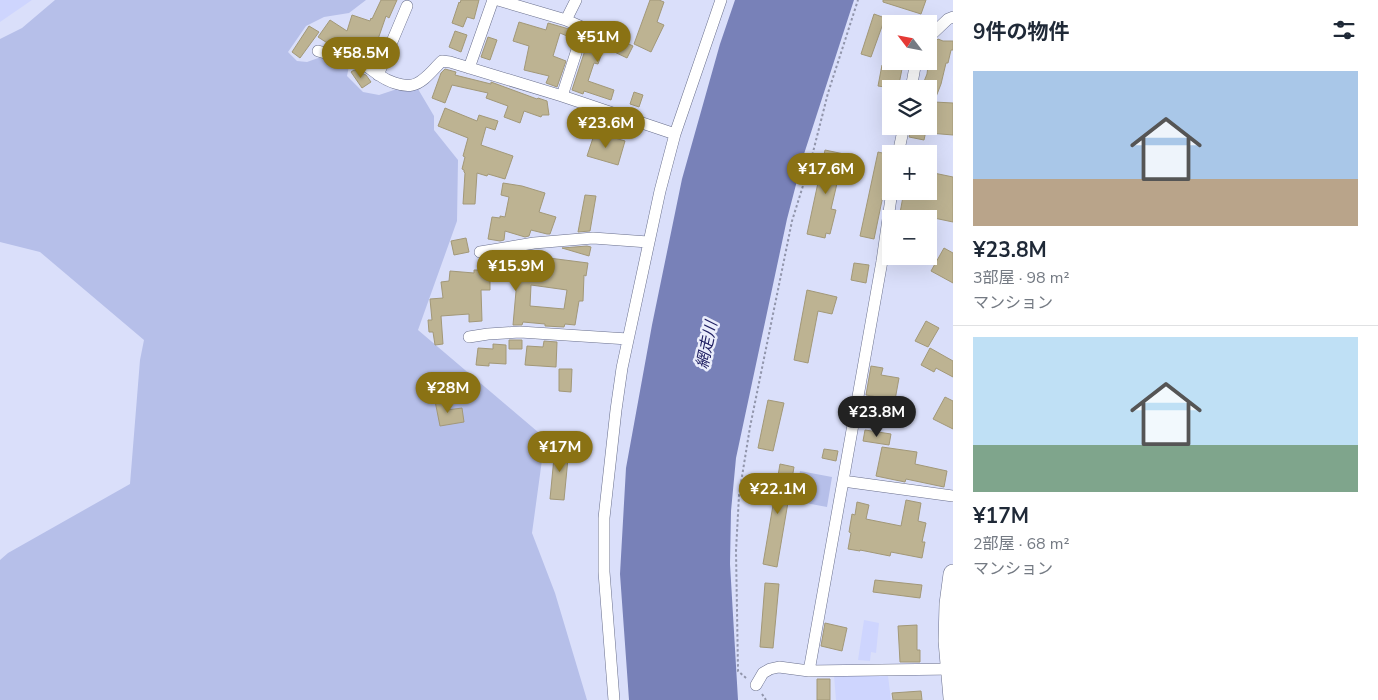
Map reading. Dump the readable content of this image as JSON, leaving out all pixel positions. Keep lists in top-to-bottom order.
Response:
{
  "water": ["網走川"],
  "north": "top left",
  "page": {
    "heading": "9件の物件",
    "map_buttons": ["+", "−"],
    "price": [
      "¥51M",
      "¥58.5M",
      "¥23.6M",
      "¥17.6M",
      "¥15.9M",
      "¥28M",
      "¥23.8M",
      "¥17M",
      "¥22.1M"
    ],
    "list": [
      {
        "name": "¥23.8M",
        "note": "3部屋 · 98 m² · マンション"
      },
      {
        "name": "¥17M",
        "note": "2部屋 · 68 m² · マンション"
      }
    ]
  }
}
